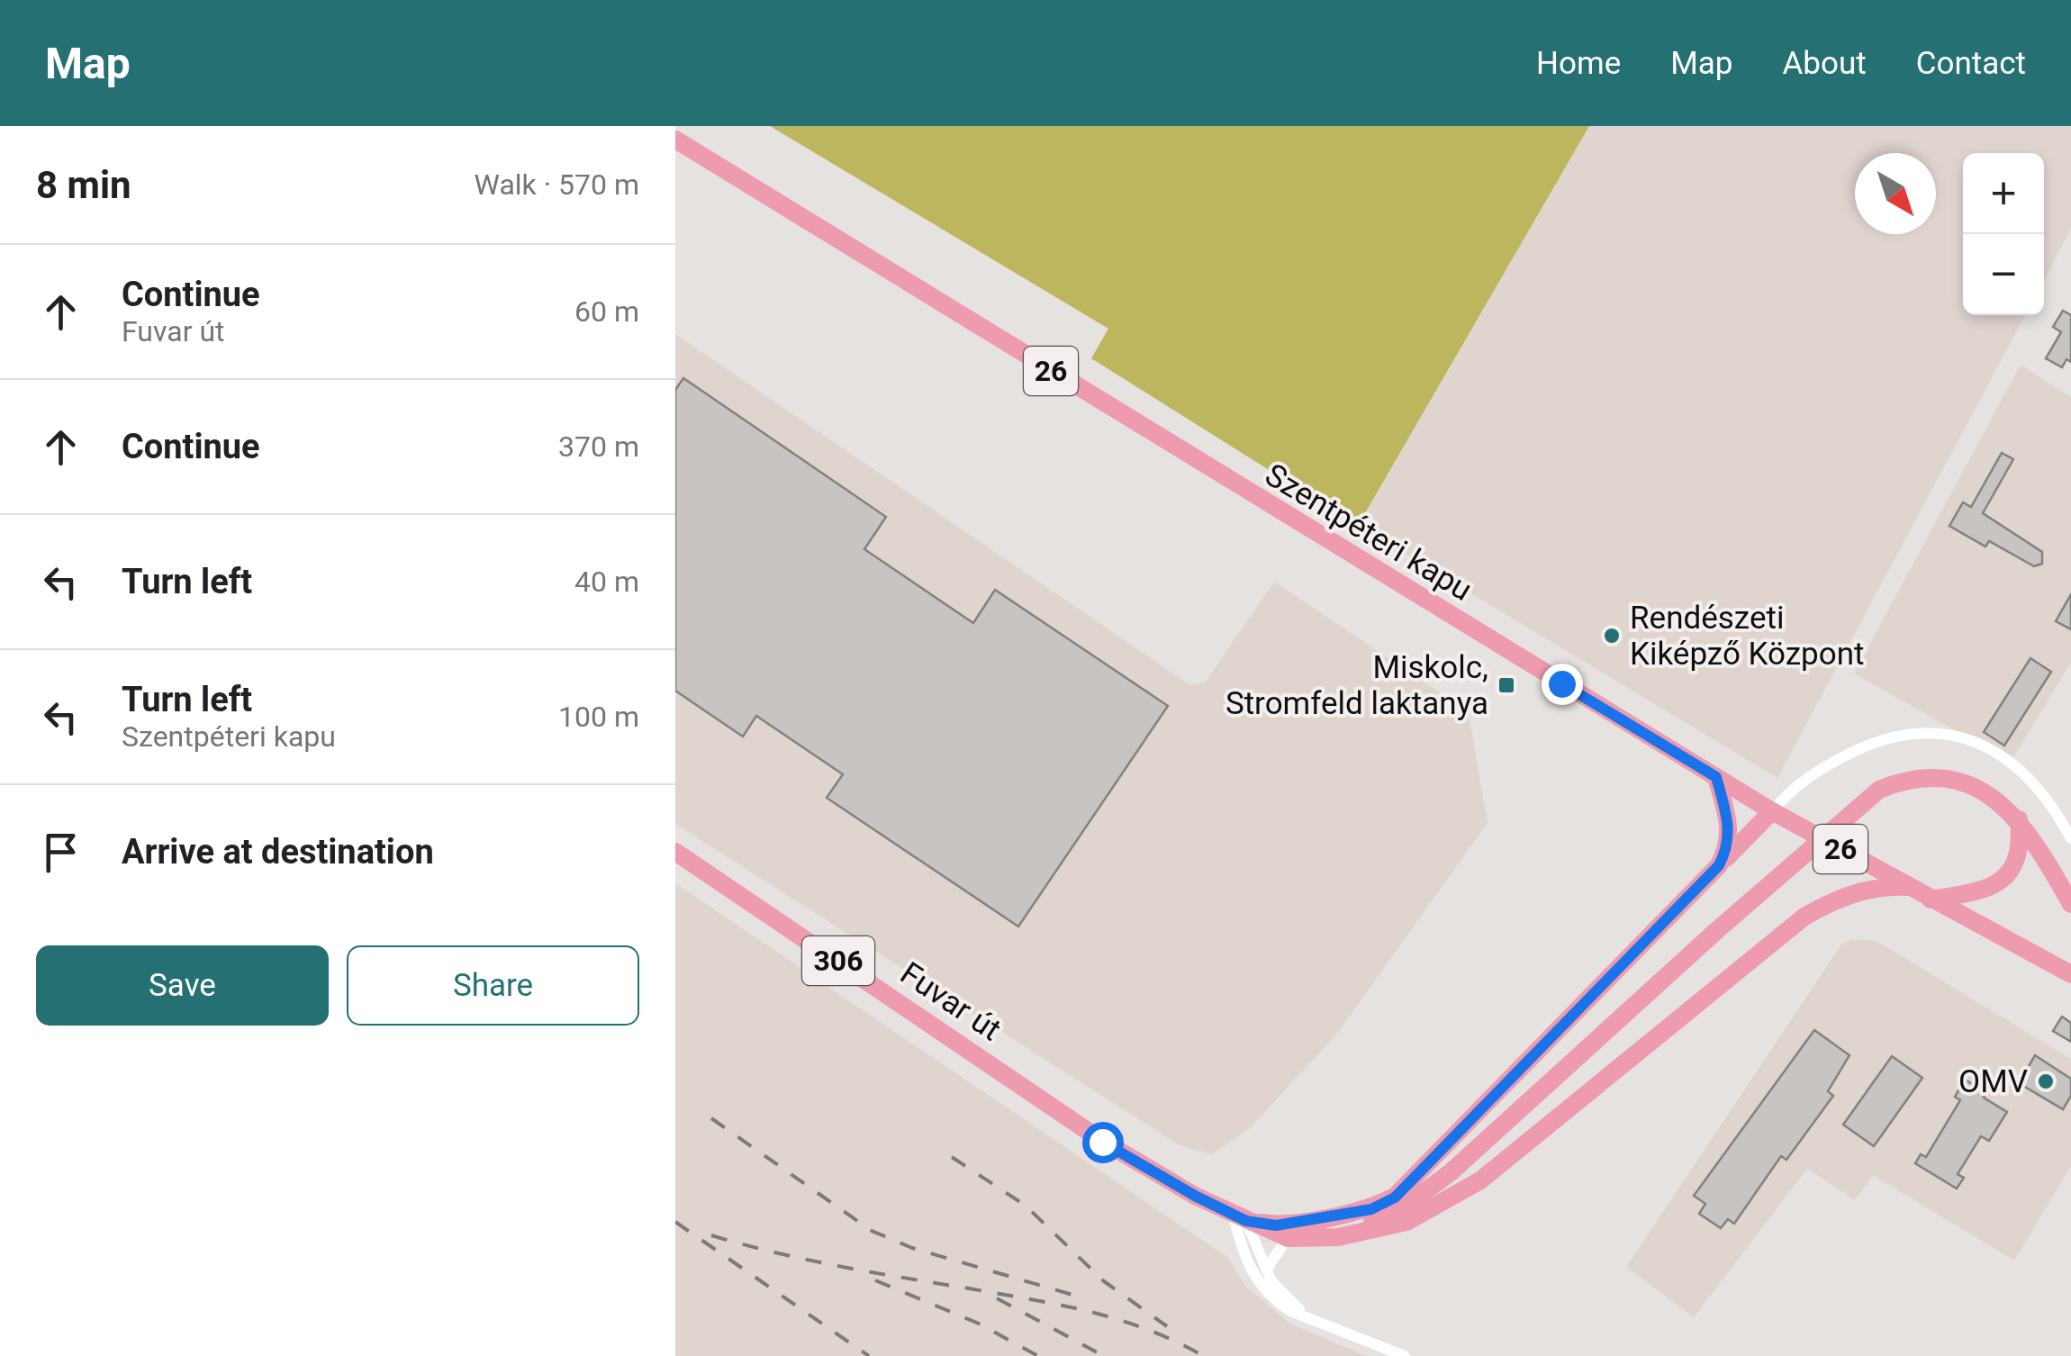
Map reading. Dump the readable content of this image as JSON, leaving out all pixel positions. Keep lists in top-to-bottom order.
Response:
{
  "streets": {
    "main road": [
      "26",
      "Szentpéteri kapu",
      "306",
      "Fuvar út"
    ]
  },
  "crossings": [
    ["306", "Fuvar út"]
  ],
  "places": {
    "other": ["Rendészeti Kiképző Központ", "OMV"],
    "transit": ["Miskolc, Stromfeld laktanya"]
  },
  "north": "bottom right",
  "page": {
    "header": "Map",
    "nav": [
      "Home",
      "Map",
      "About",
      "Contact"
    ],
    "heading": ["8 min", "Walk · 570 m"],
    "map_buttons": ["+", "−"],
    "list": [
      ["Continue", "Fuvar út", "60 m"],
      ["Continue", "370 m"],
      ["Turn left", "40 m"],
      ["Turn left", "Szentpéteri kapu", "100 m"],
      "Arrive at destination"
    ],
    "buttons": ["Save", "Share"]
  }
}
